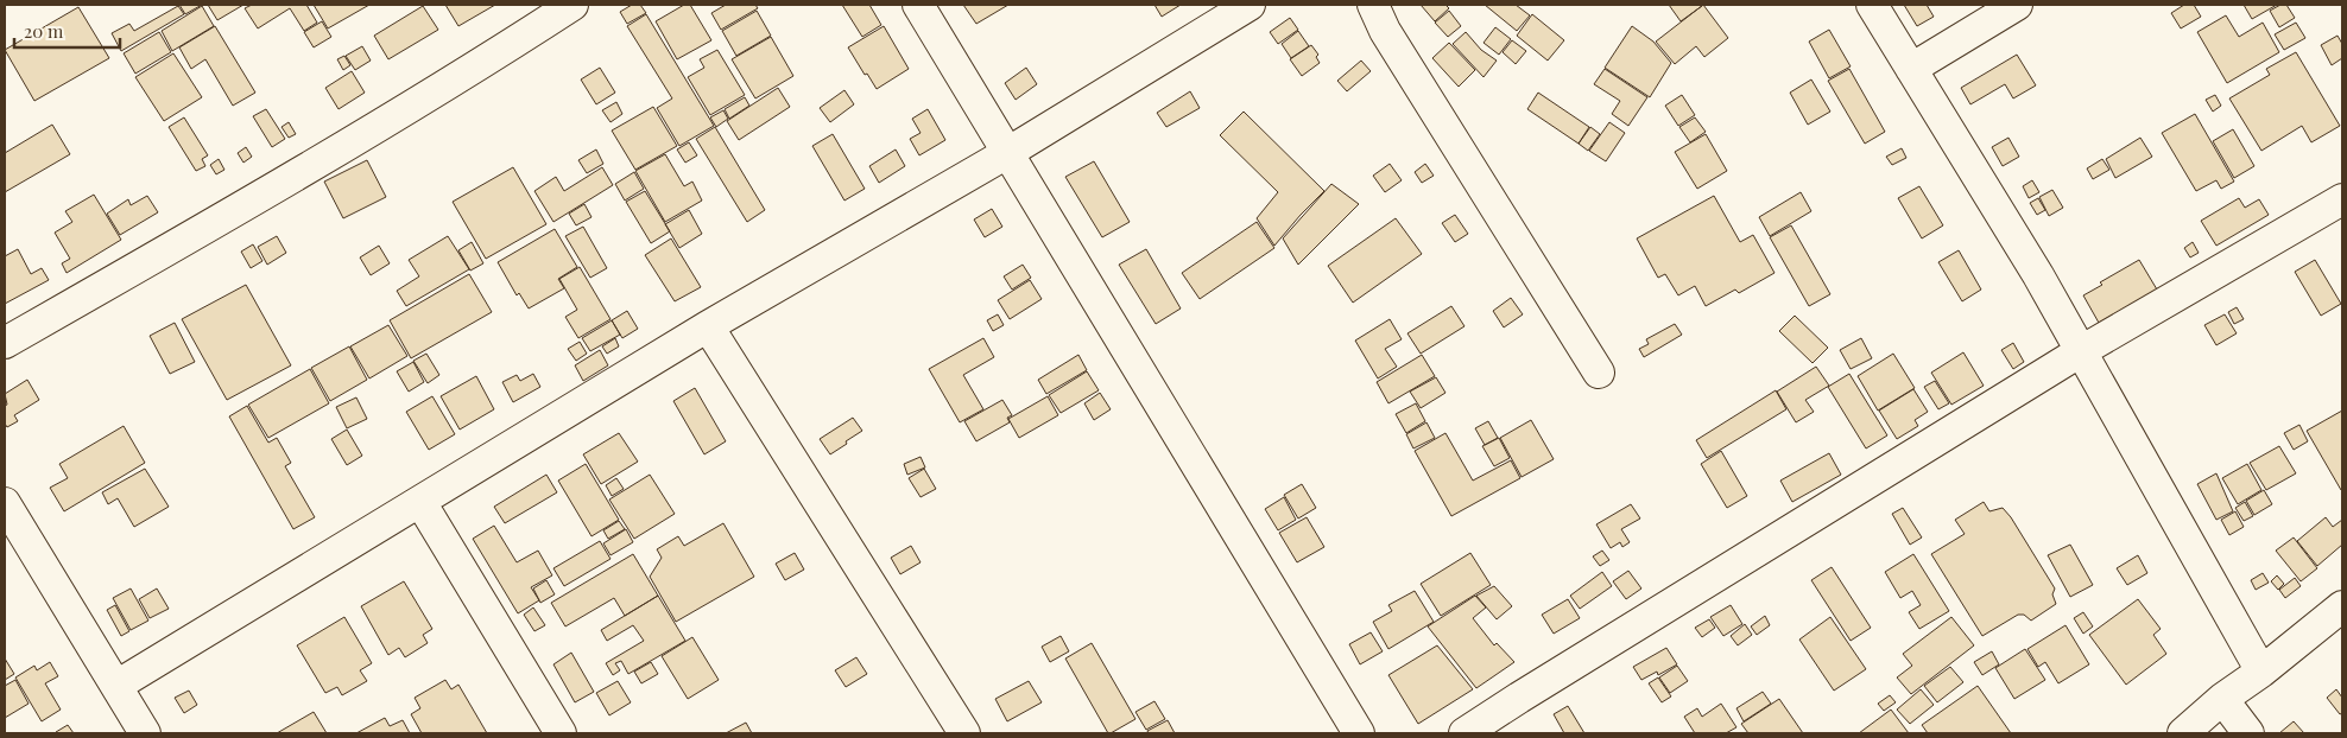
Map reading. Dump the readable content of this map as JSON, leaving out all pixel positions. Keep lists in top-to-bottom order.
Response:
{
  "scale_bar": "20 m"
}
